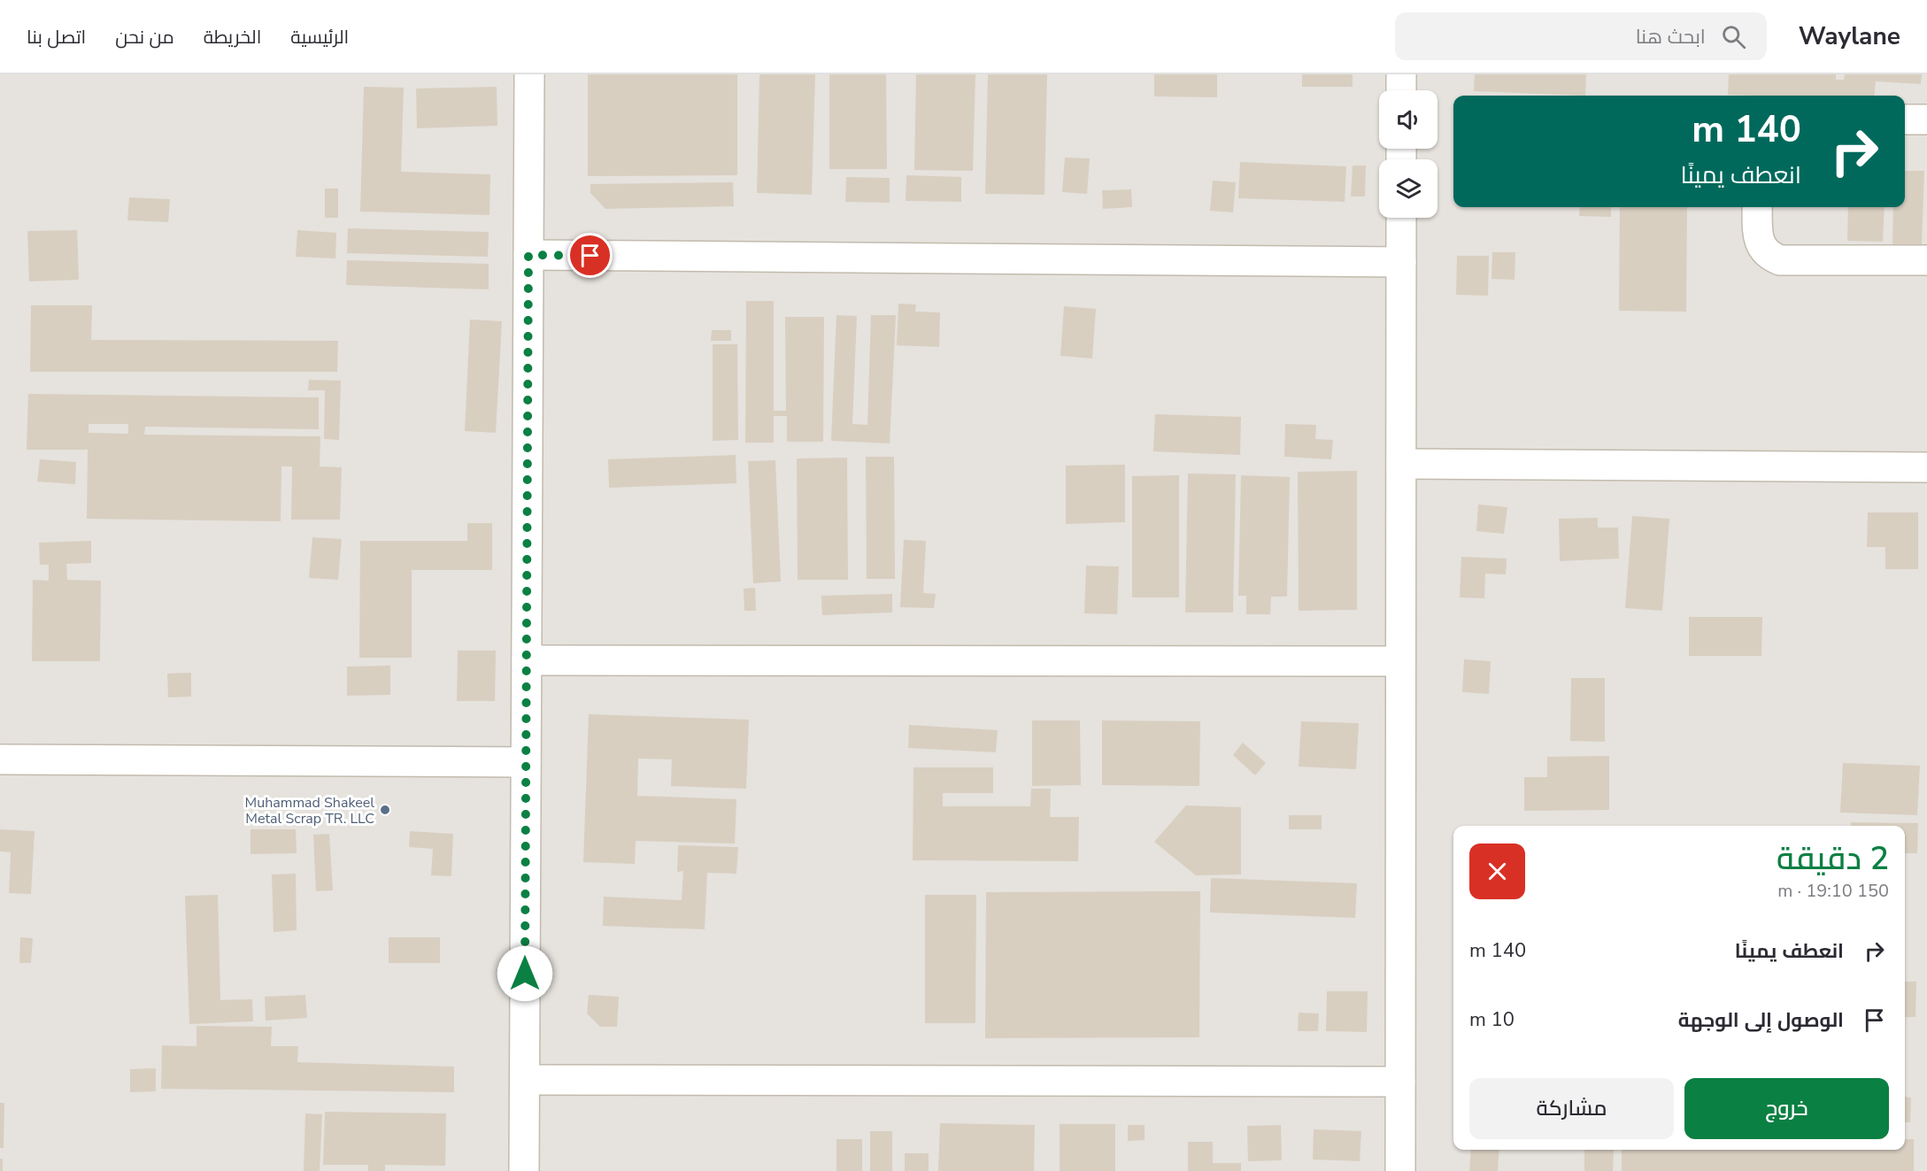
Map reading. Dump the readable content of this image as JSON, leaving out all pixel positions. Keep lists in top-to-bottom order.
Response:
{
  "places": ["Muhammad Shakeel Metal Scrap TR. LLC"],
  "page": {
    "header": "Waylane",
    "search": "ابحث هنا",
    "nav": [
      "الرئيسية",
      "الخريطة",
      "من نحن",
      "اتصل بنا"
    ],
    "turn": ["140 m", "انعطف يمينًا"],
    "heading": ["2 دقيقة", "150 m · 19:10"],
    "list": [
      {
        "name": "انعطف يمينًا",
        "value": "140 m"
      },
      {
        "name": "الوصول إلى الوجهة",
        "value": "10 m"
      }
    ],
    "buttons": ["خروج", "مشاركة"]
  }
}
